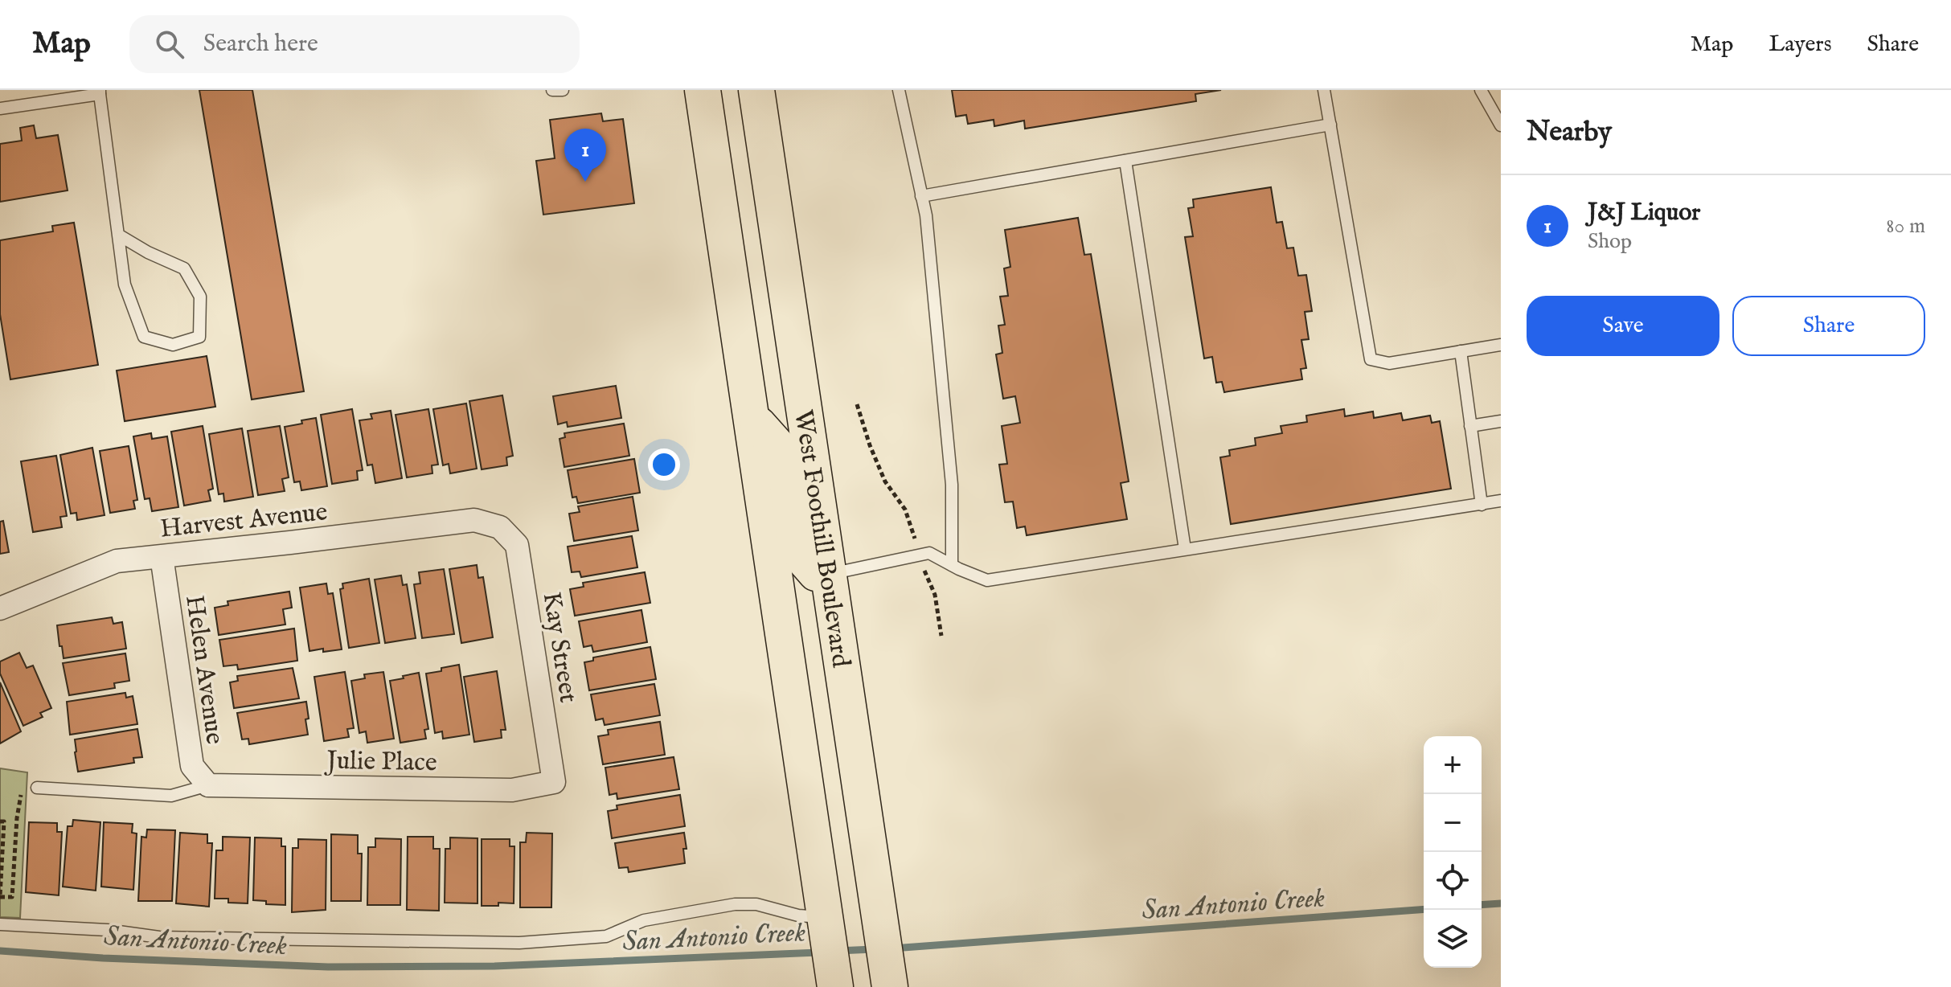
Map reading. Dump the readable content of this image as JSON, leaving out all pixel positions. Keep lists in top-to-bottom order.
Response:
{
  "streets": {
    "main road": ["West Foothill Boulevard"],
    "street": [
      "Harvest Avenue",
      "Kay Street",
      "Helen Avenue",
      "Julie Place"
    ]
  },
  "crossings": [
    ["Harvest Avenue", "Kay Street"],
    ["Harvest Avenue", "Helen Avenue"],
    ["Kay Street", "Julie Place"],
    ["Helen Avenue", "Julie Place"]
  ],
  "water": ["San Antonio Creek"],
  "page": {
    "header": "Map",
    "search": "Search here",
    "nav": ["Map", "Layers", "Share"],
    "heading": "Nearby",
    "pins": "1",
    "list": [
      {
        "mark": "1",
        "name": "J&J Liquor",
        "note": "Shop",
        "value": "80 m"
      }
    ],
    "buttons": ["Save", "Share"],
    "map_buttons": ["+", "−"]
  }
}
